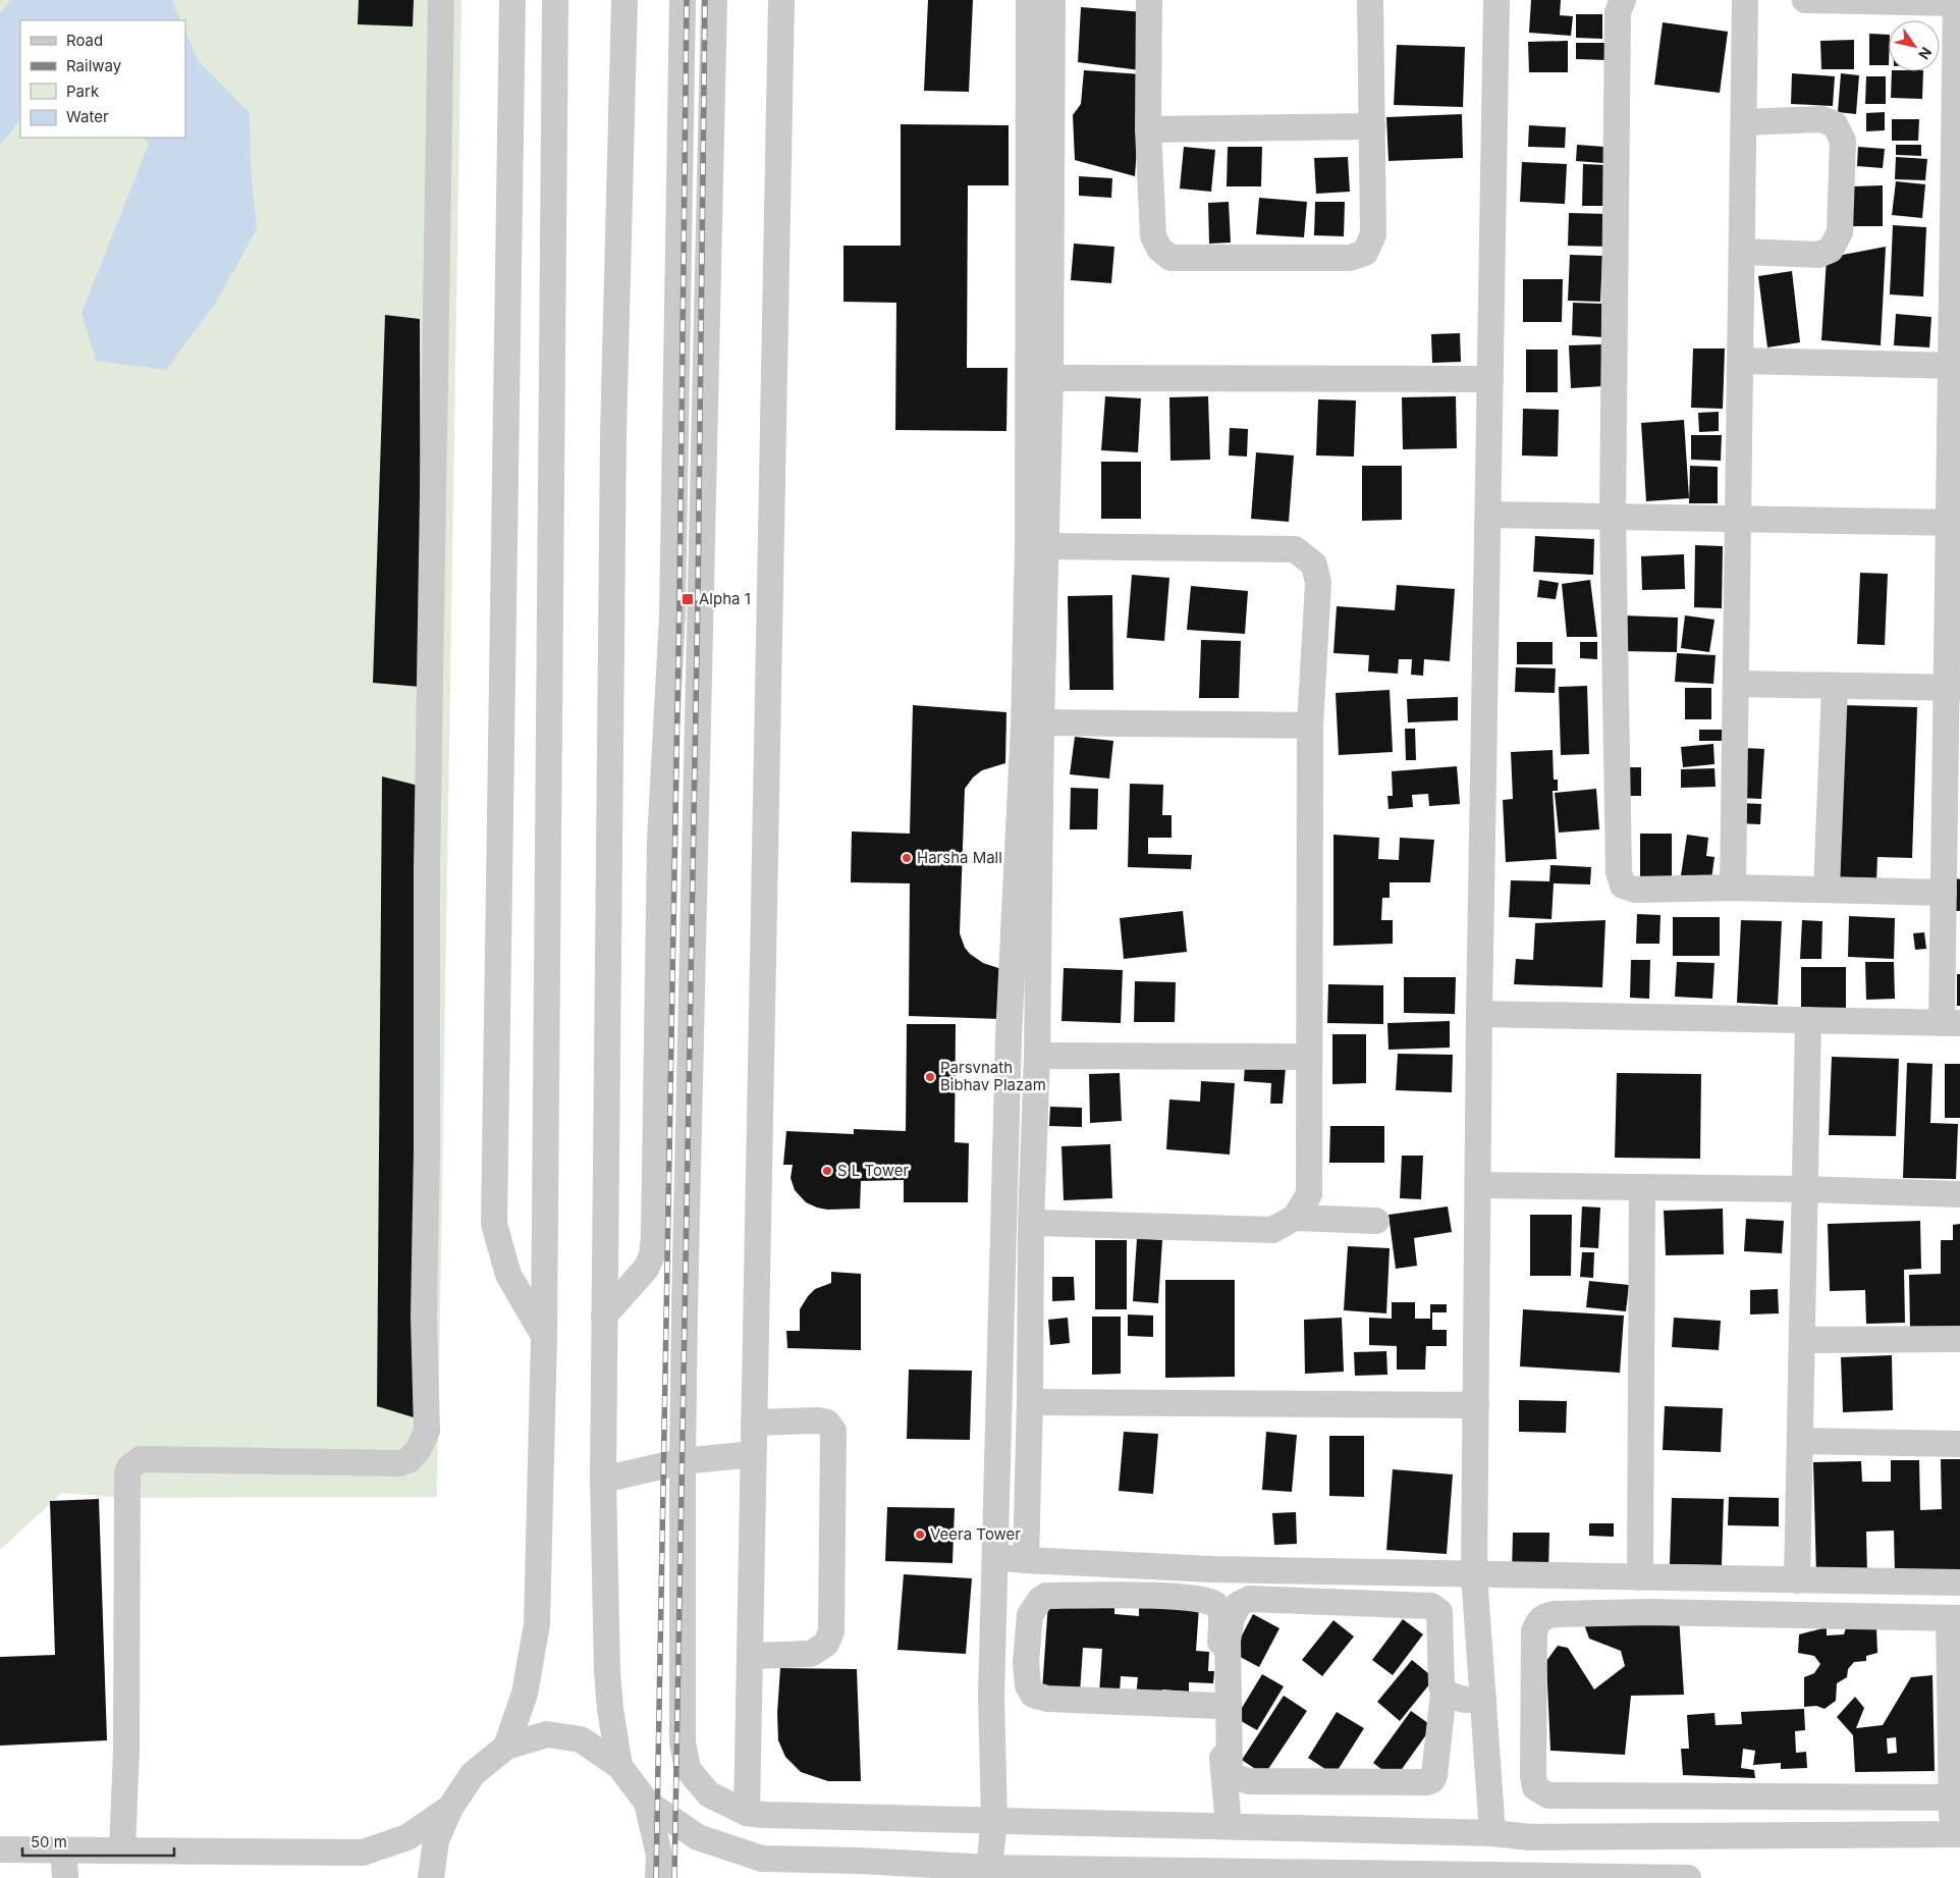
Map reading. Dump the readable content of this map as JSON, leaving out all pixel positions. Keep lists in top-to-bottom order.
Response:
{
  "places": {
    "transit": ["Alpha 1"],
    "other": [
      "Harsha Mall",
      "Parsvnath Bibhav Plazam",
      "S L Tower",
      "Veera Tower"
    ]
  },
  "legend": [
    "Road",
    "Railway",
    "Park",
    "Water"
  ],
  "scale_bar": "50 m",
  "north": "bottom right"
}
